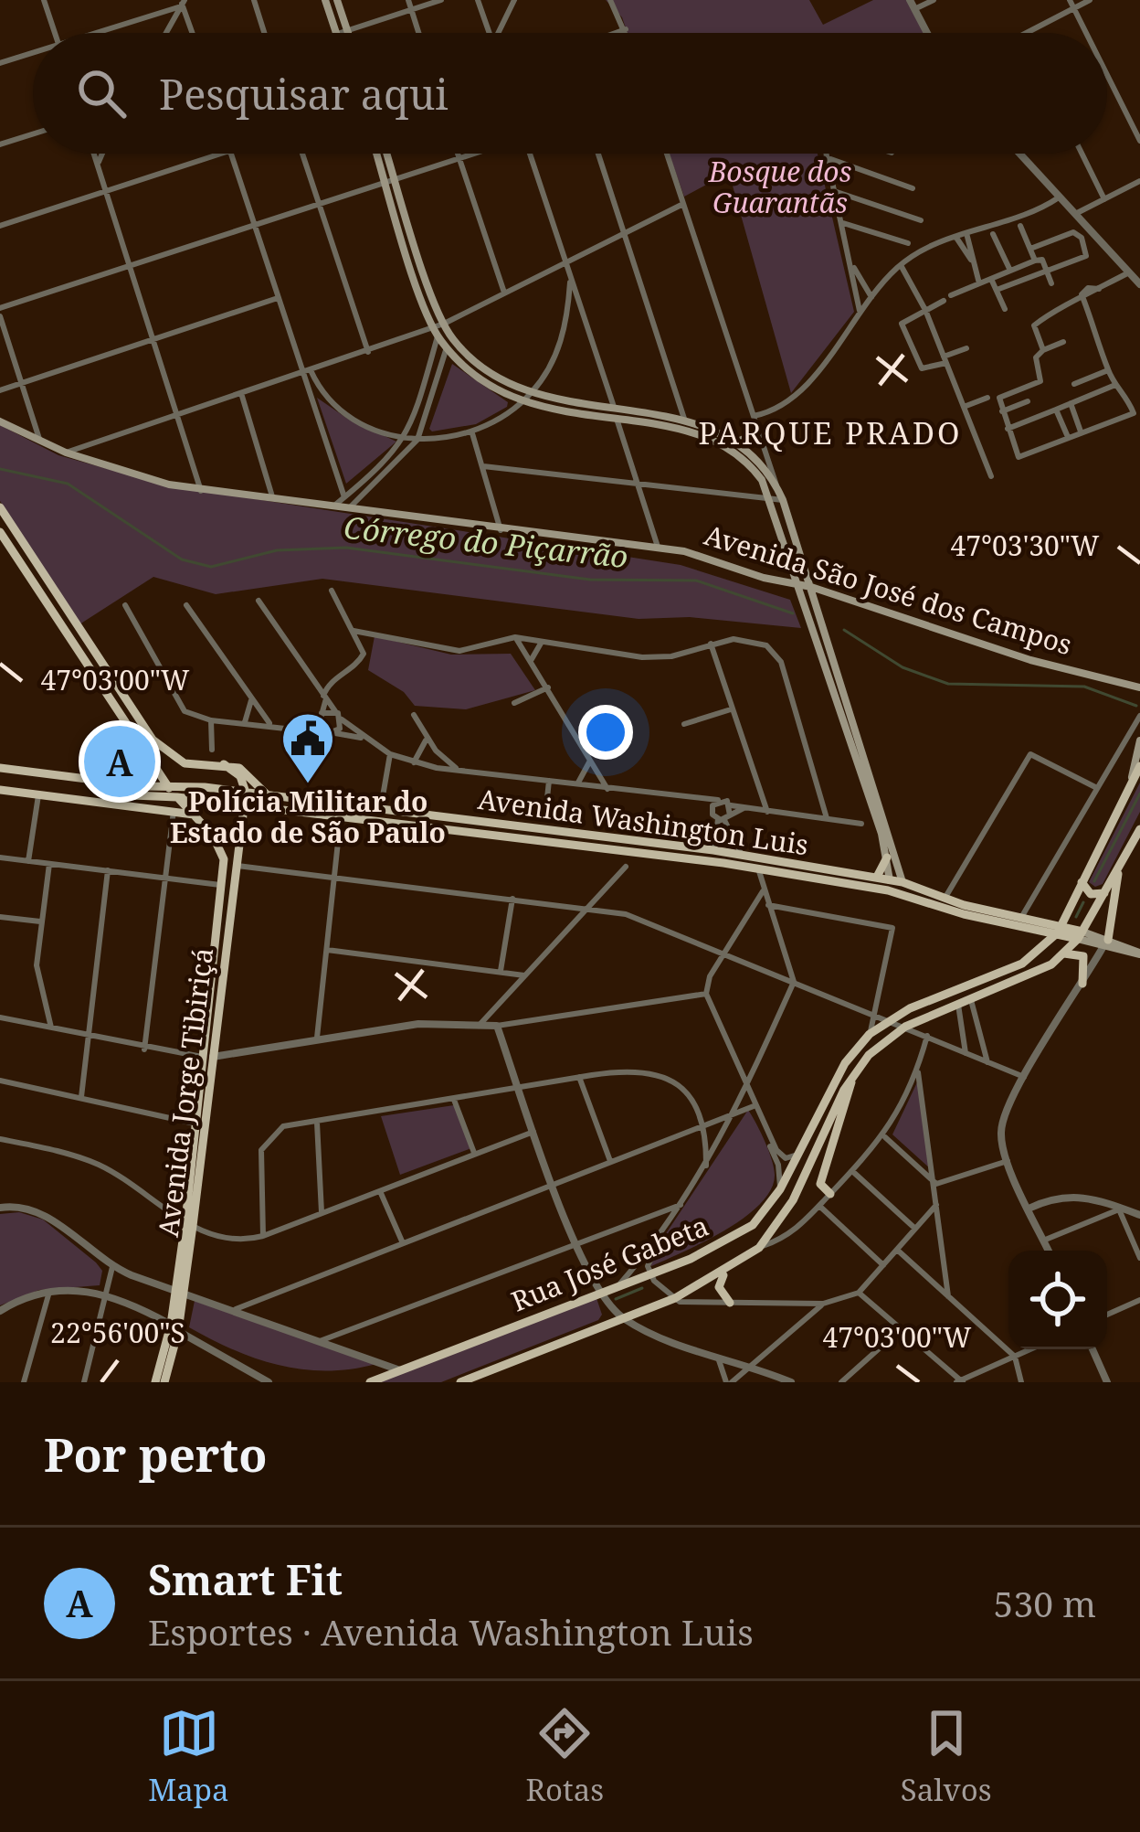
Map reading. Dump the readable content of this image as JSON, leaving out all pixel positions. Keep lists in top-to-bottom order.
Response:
{
  "streets": {
    "main road": [
      "Avenida São José dos Campos",
      "Avenida Washington Luis",
      "Avenida Jorge Tibiriçá",
      "Rua José Gabeta"
    ]
  },
  "crossings": [
    ["Avenida Washington Luis", "Avenida Jorge Tibiriçá"],
    ["Avenida Washington Luis", "Rua José Gabeta"]
  ],
  "districts": ["PARQUE PRADO"],
  "water": ["Córrego do Piçarrão"],
  "parks": ["Bosque dos Guarantãs"],
  "places": {
    "public building": ["Polícia Militar do Estado de São Paulo"]
  },
  "page": {
    "search": "Pesquisar aqui",
    "pins": "A",
    "heading": "Por perto",
    "list": [
      {
        "mark": "A",
        "name": "Smart Fit",
        "note": "Esportes · Avenida Washington Luis",
        "value": "530 m"
      }
    ],
    "nav": ["Mapa", "Rotas", "Salvos"]
  },
  "coordinates": ["47°03'30\"W", "47°03'00\"W", "22°56'00\"S"]
}
